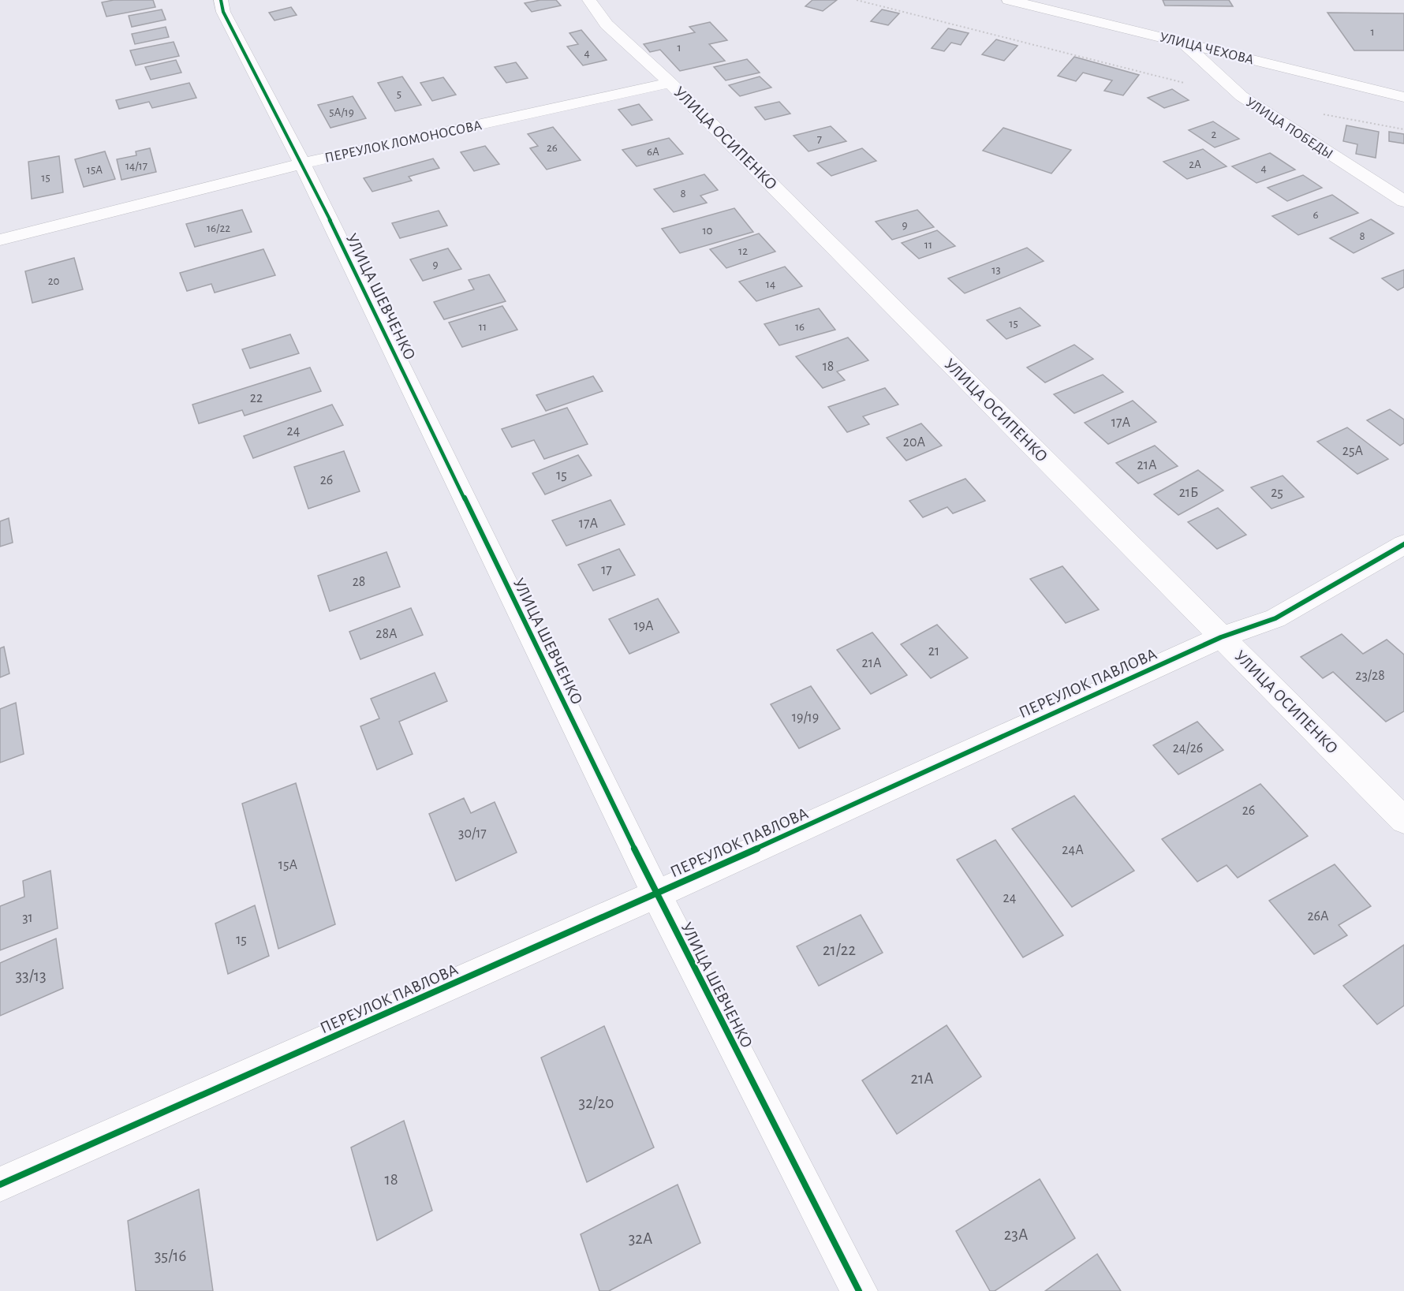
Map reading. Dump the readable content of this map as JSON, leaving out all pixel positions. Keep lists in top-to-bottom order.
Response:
{
  "streets": {
    "street": [
      "УЛИЦА ЧЕХОВА",
      "УЛИЦА ПОБЕДЫ",
      "УЛИЦА ОСИПЕНКО",
      "ПЕРЕУЛОК ЛОМОНОСОВА",
      "УЛИЦА ШЕВЧЕНКО",
      "ПЕРЕУЛОК ПАВЛОВА"
    ]
  },
  "crossings": [
    ["УЛИЦА ЧЕХОВА", "УЛИЦА ПОБЕДЫ"],
    ["УЛИЦА ОСИПЕНКО", "ПЕРЕУЛОК ЛОМОНОСОВА"],
    ["УЛИЦА ОСИПЕНКО", "ПЕРЕУЛОК ПАВЛОВА"],
    ["ПЕРЕУЛОК ЛОМОНОСОВА", "УЛИЦА ШЕВЧЕНКО"],
    ["УЛИЦА ШЕВЧЕНКО", "ПЕРЕУЛОК ПАВЛОВА"]
  ],
  "house_numbers": [
    "1",
    "1",
    "4",
    "5",
    "5А/19",
    "2",
    "7",
    "26",
    "6А",
    "2А",
    "14/17",
    "4",
    "15А",
    "15",
    "8",
    "6",
    "9",
    "16/22",
    "10",
    "8",
    "11",
    "12",
    "9",
    "13",
    "20",
    "14",
    "15",
    "11",
    "16",
    "18",
    "22",
    "17А",
    "24",
    "20А",
    "25А",
    "21А",
    "15",
    "26",
    "21Б",
    "25",
    "17А",
    "17",
    "28",
    "19А",
    "28А",
    "21",
    "21А",
    "23/28",
    "19/19",
    "24/26",
    "26",
    "30/17",
    "24А",
    "15А",
    "24",
    "26А",
    "31",
    "15",
    "21/22",
    "33/13",
    "21А",
    "32/20",
    "18",
    "23А",
    "32А",
    "35/16"
  ]
}
